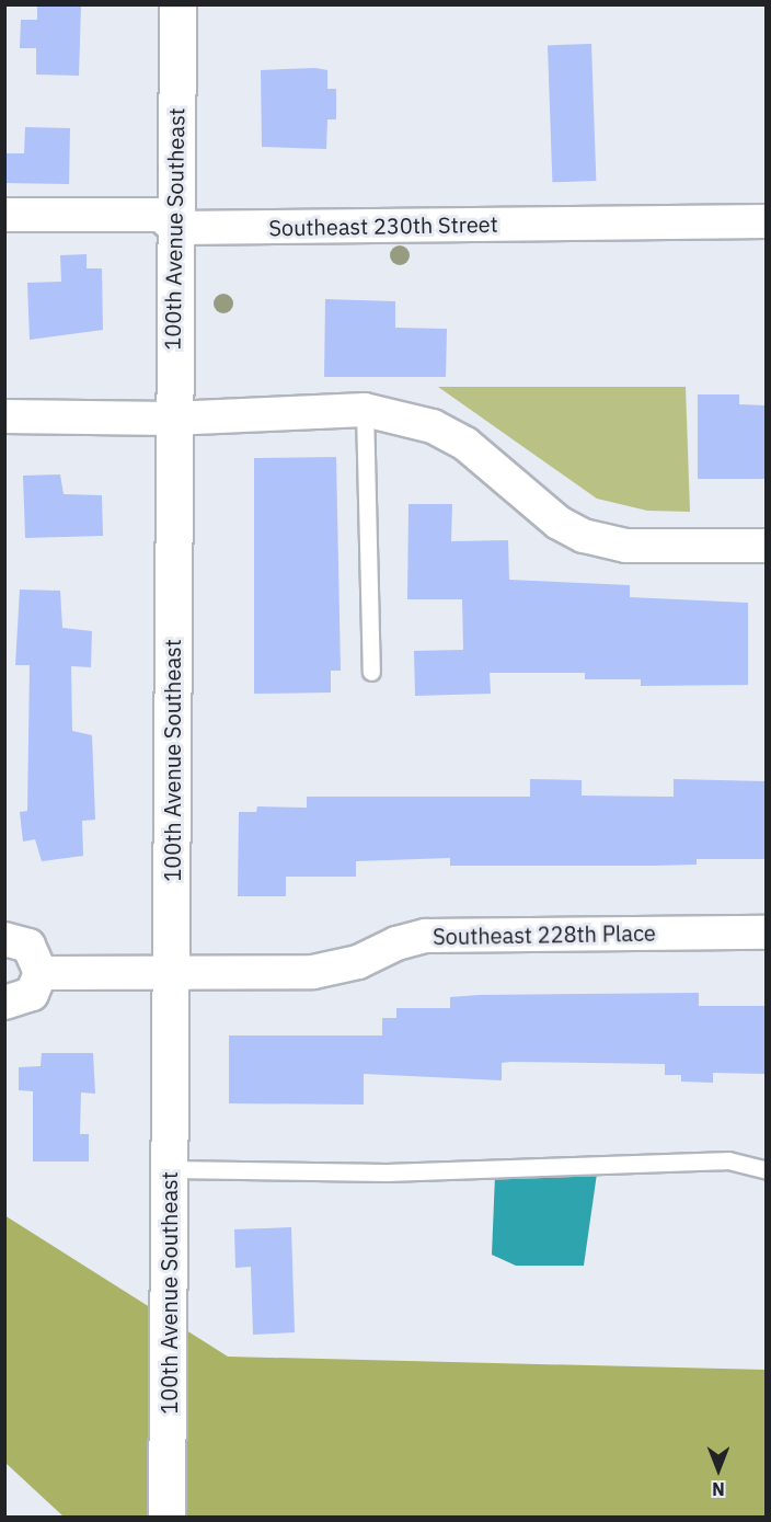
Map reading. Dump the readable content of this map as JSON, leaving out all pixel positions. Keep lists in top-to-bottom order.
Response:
{
  "streets": {
    "street": ["Southeast 230th Street", "100th Avenue Southeast", "Southeast 228th Place"]
  },
  "crossings": [
    ["Southeast 230th Street", "100th Avenue Southeast"],
    ["100th Avenue Southeast", "Southeast 228th Place"]
  ],
  "north": "bottom"
}
